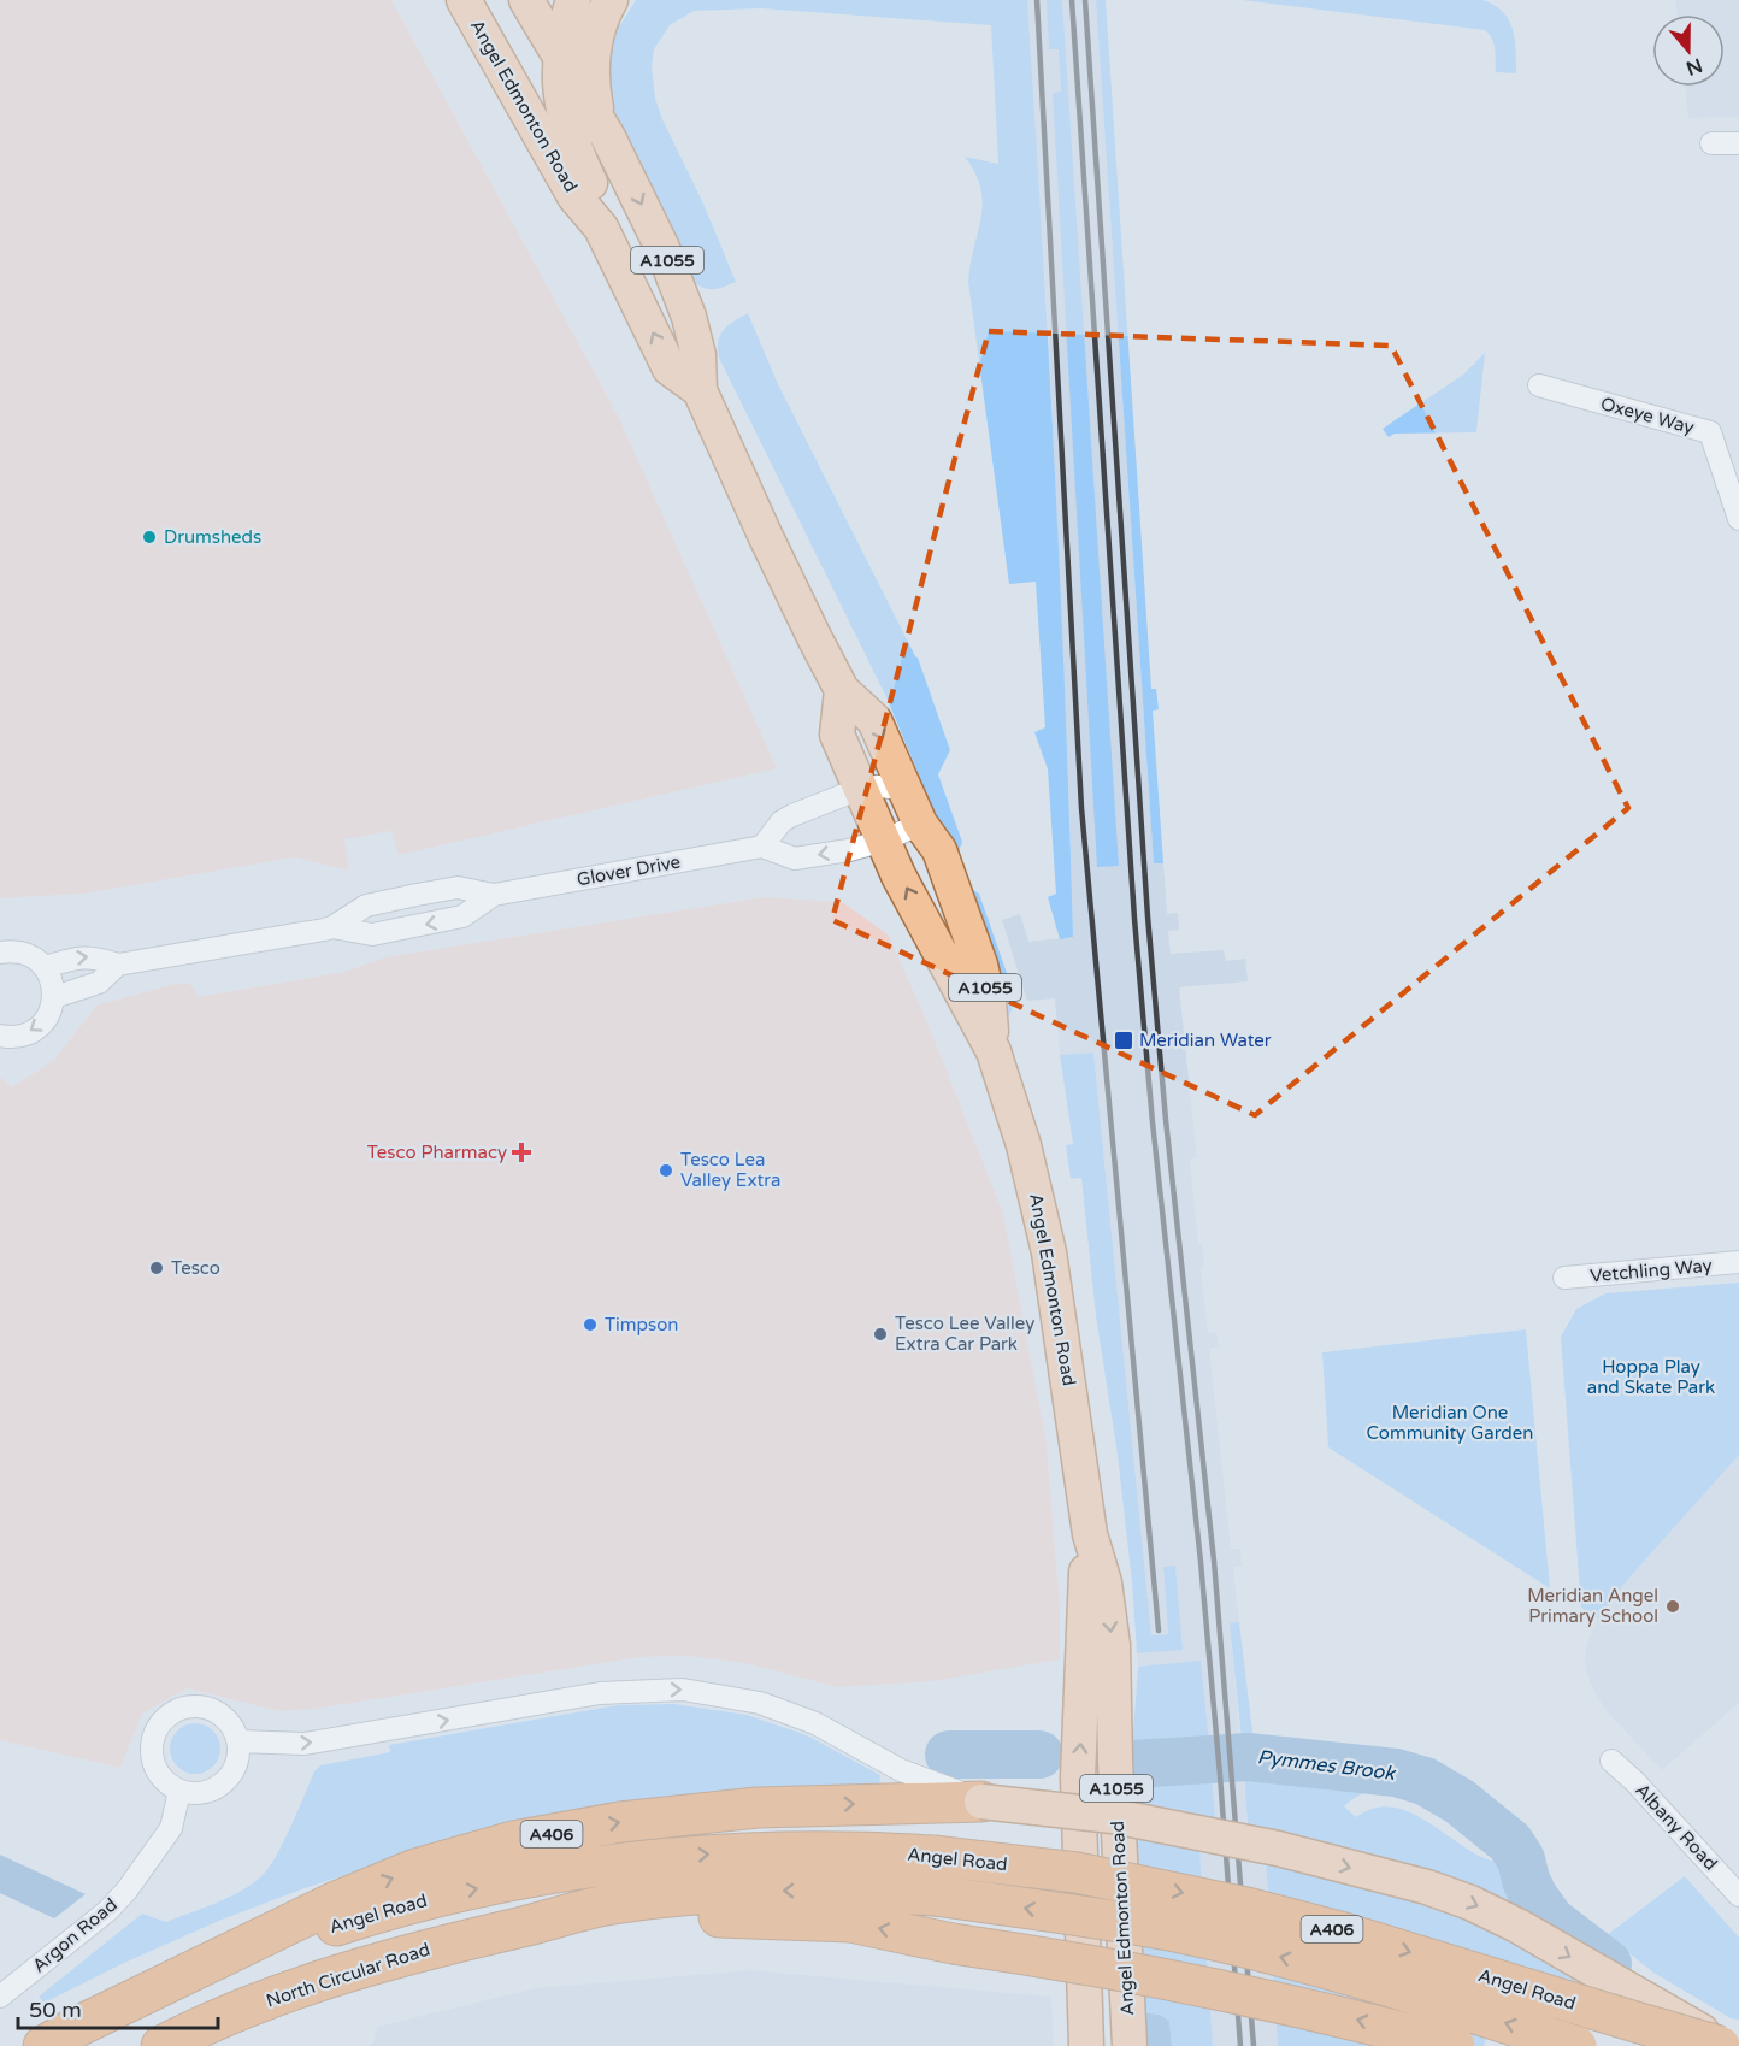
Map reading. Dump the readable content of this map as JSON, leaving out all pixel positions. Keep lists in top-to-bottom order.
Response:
{
  "streets": {
    "highway": ["A406", "Angel Road", "North Circular Road"],
    "main road": ["Angel Edmonton Road", "A1055"],
    "street": [
      "Oxeye Way",
      "Glover Drive",
      "Vetchling Way",
      "Albany Road",
      "Argon Road"
    ]
  },
  "crossings": [
    ["Angel Edmonton Road", "A1055"],
    ["Angel Edmonton Road", "Glover Drive"],
    ["A406", "Angel Road"],
    ["Angel Road", "North Circular Road"]
  ],
  "water": ["Pymmes Brook"],
  "parks": ["Hoppa Play and Skate Park", "Meridian One Community Garden"],
  "places": {
    "other": [
      "Drumsheds",
      "Tesco Lea Valley Extra",
      "Tesco",
      "Timpson",
      "Tesco Lee Valley Extra Car Park",
      "Meridian Angel Primary School"
    ],
    "transit": ["Meridian Water"],
    "health": ["Tesco Pharmacy"]
  },
  "scale_bar": "50 m",
  "north": "bottom"
}
